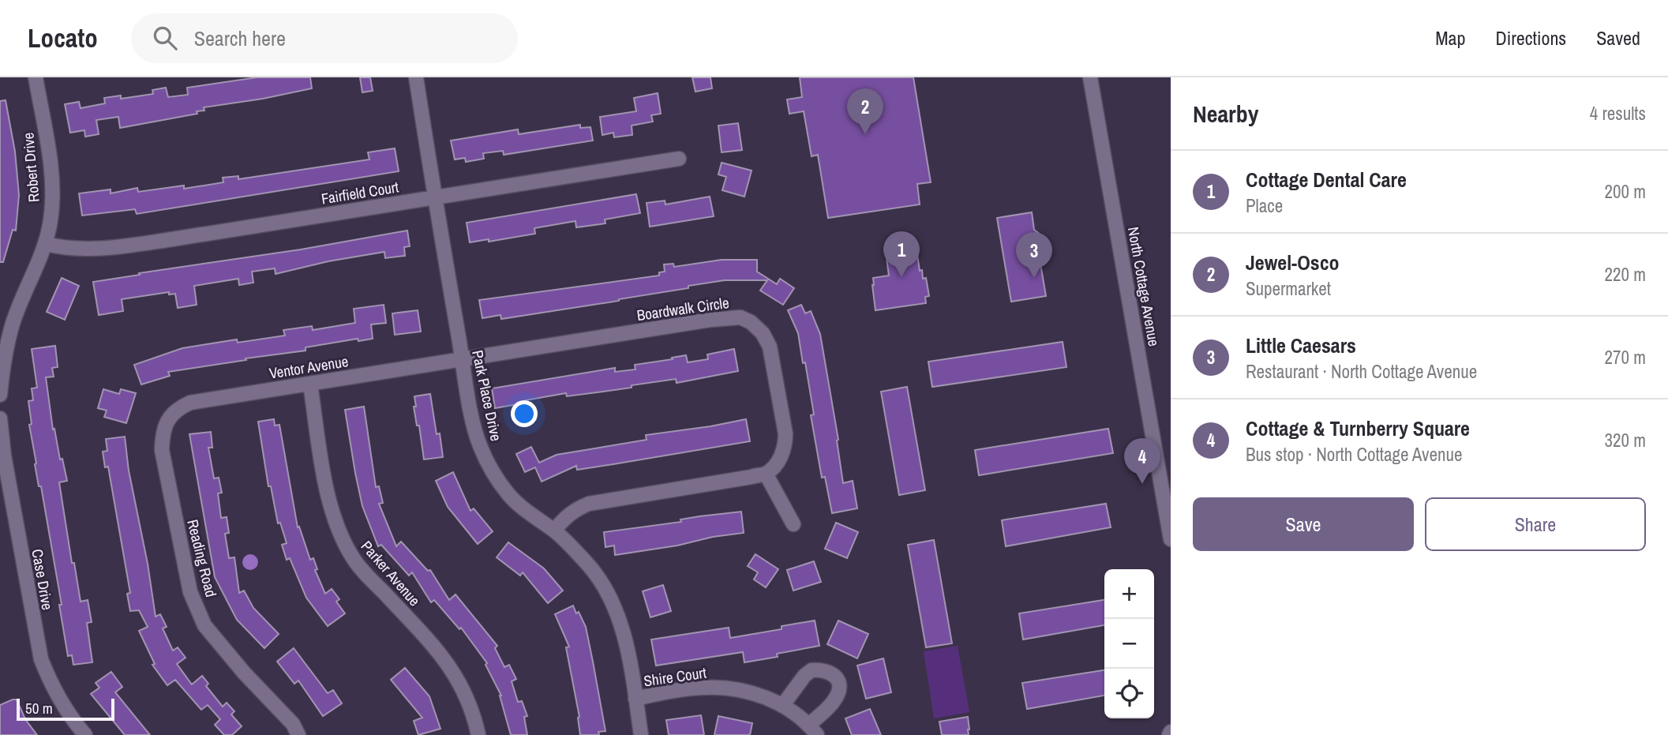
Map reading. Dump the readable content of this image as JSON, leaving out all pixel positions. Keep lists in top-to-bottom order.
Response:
{
  "streets": {
    "street": [
      "Robert Drive",
      "Fairfield Court",
      "North Cottage Avenue",
      "Boardwalk Circle",
      "Ventor Avenue",
      "Park Place Drive",
      "Reading Road",
      "Parker Avenue",
      "Case Drive",
      "Shire Court"
    ]
  },
  "crossings": [
    ["Robert Drive", "Fairfield Court"],
    ["Fairfield Court", "Park Place Drive"],
    ["Boardwalk Circle", "Ventor Avenue"],
    ["Boardwalk Circle", "Park Place Drive"],
    ["Ventor Avenue", "Park Place Drive"],
    ["Ventor Avenue", "Reading Road"],
    ["Ventor Avenue", "Parker Avenue"],
    ["Park Place Drive", "Shire Court"]
  ],
  "scale_bar": "50 m",
  "page": {
    "header": "Locato",
    "search": "Search here",
    "nav": ["Map", "Directions", "Saved"],
    "heading": ["Nearby", "4 results"],
    "pins": [
      "2",
      "1",
      "3",
      "4"
    ],
    "list": [
      {
        "mark": "1",
        "name": "Cottage Dental Care",
        "note": "Place",
        "value": "200 m"
      },
      {
        "mark": "2",
        "name": "Jewel-Osco",
        "note": "Supermarket",
        "value": "220 m"
      },
      {
        "mark": "3",
        "name": "Little Caesars",
        "note": "Restaurant · North Cottage Avenue",
        "value": "270 m"
      },
      {
        "mark": "4",
        "name": "Cottage & Turnberry Square",
        "note": "Bus stop · North Cottage Avenue",
        "value": "320 m"
      }
    ],
    "buttons": ["Save", "Share"],
    "map_buttons": ["+", "−"],
    "scale": "50 m"
  }
}
